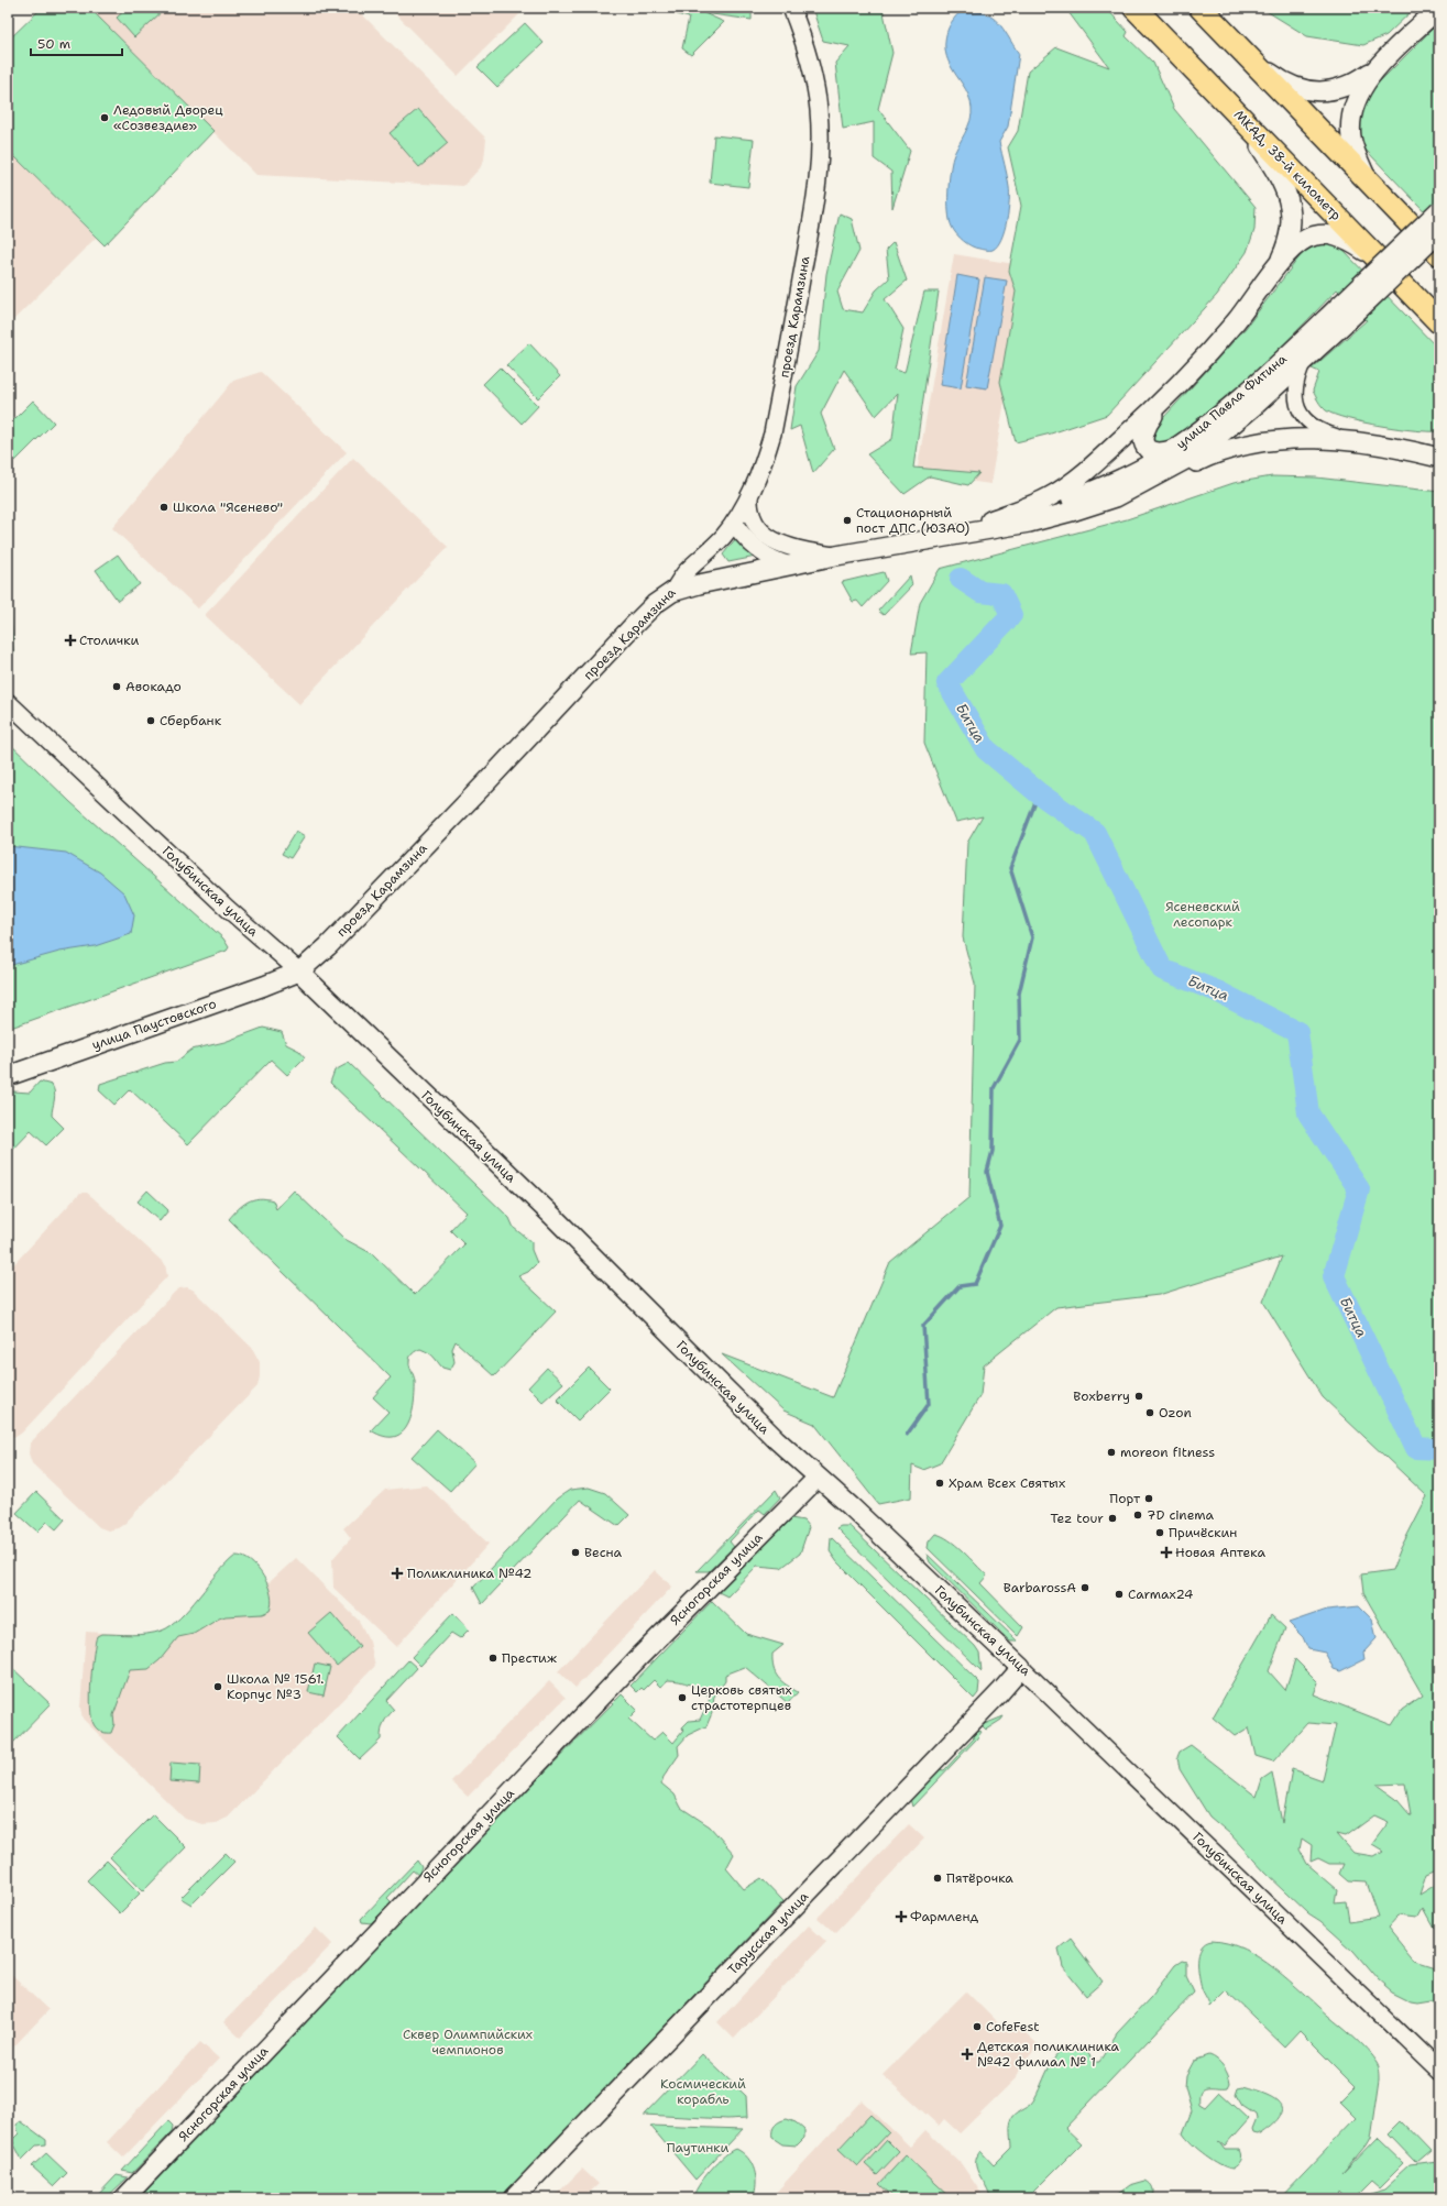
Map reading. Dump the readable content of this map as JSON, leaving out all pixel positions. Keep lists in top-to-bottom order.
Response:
{
  "streets": {
    "highway": ["МКАД, 38-й километр"],
    "main road": [
      "проезд Карамзина",
      "улица Павла Фитина",
      "Голубинская улица",
      "улица Паустовского",
      "Ясногорская улица",
      "Тарусская улица"
    ]
  },
  "crossings": [
    ["проезд Карамзина", "улица Павла Фитина"],
    ["проезд Карамзина", "Голубинская улица"],
    ["проезд Карамзина", "улица Паустовского"],
    ["Голубинская улица", "улица Паустовского"],
    ["Голубинская улица", "Ясногорская улица"],
    ["Голубинская улица", "Тарусская улица"]
  ],
  "water": ["Битца"],
  "parks": [
    "Ясеневский лесопарк",
    "Сквер Олимпийских чемпионов",
    "Космический корабль",
    "Паутинки"
  ],
  "places": {
    "other": [
      "Ледовый Дворец «Созвездие»",
      "Школа \"Ясенево\"",
      "Стационарный пост ДПС (ЮЗАО)",
      "Авокадо",
      "Сбербанк",
      "Boxberry",
      "Ozon",
      "moreon fitness",
      "Храм Всех Святых",
      "Порт",
      "7D cinema",
      "Tez tour",
      "Причёскин",
      "Весна",
      "BarbarossA",
      "Carmax24",
      "Престиж",
      "Школа № 1561. Корпус №3",
      "Церковь святых страстотерпцев",
      "Пятёрочка",
      "CofeFest"
    ],
    "health": [
      "Столички",
      "Новая Аптека",
      "Поликлиника №42",
      "Фармленд",
      "Детская поликлиника №42 филиал № 1"
    ]
  },
  "scale_bar": "50 m"
}
